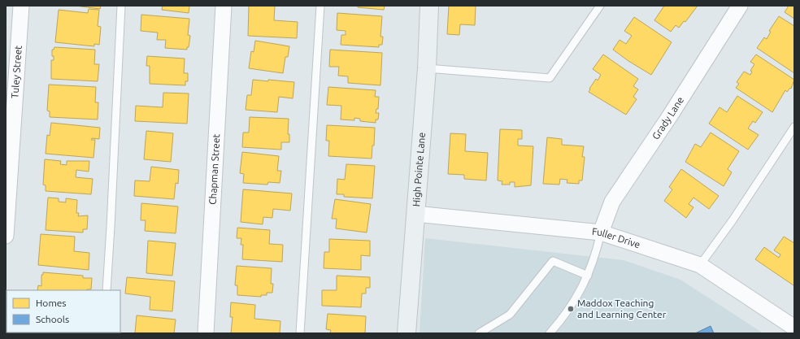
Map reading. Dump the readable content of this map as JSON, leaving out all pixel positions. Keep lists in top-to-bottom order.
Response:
{
  "streets": {
    "street": [
      "Tuley Street",
      "Grady Lane",
      "Chapman Street",
      "High Pointe Lane",
      "Fuller Drive"
    ]
  },
  "crossings": [
    ["Grady Lane", "Fuller Drive"],
    ["High Pointe Lane", "Fuller Drive"]
  ],
  "places": ["Maddox Teaching and Learning Center"],
  "legend": ["Homes", "Schools"]
}
